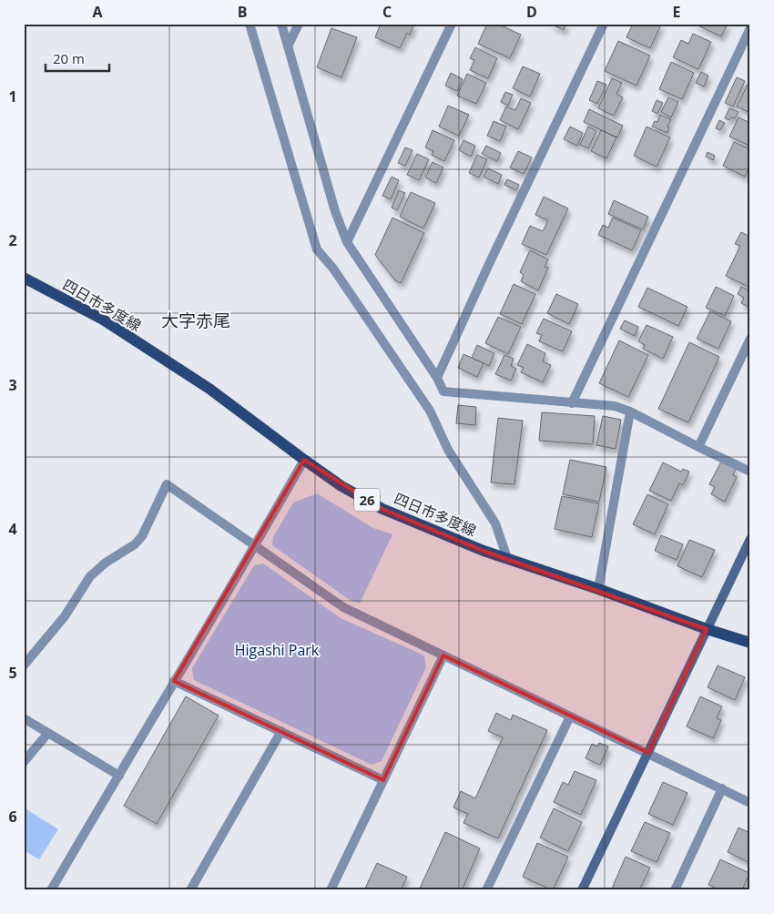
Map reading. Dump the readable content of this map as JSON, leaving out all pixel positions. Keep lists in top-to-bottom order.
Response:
{
  "streets": {
    "main road": ["四日市多度線", "26"]
  },
  "districts": ["大字赤尾"],
  "parks": ["Higashi Park"],
  "scale_bar": "20 m",
  "grid": {
    "columns": [
      "A",
      "B",
      "C",
      "D",
      "E"
    ],
    "rows": [
      "1",
      "2",
      "3",
      "4",
      "5",
      "6"
    ]
  }
}
